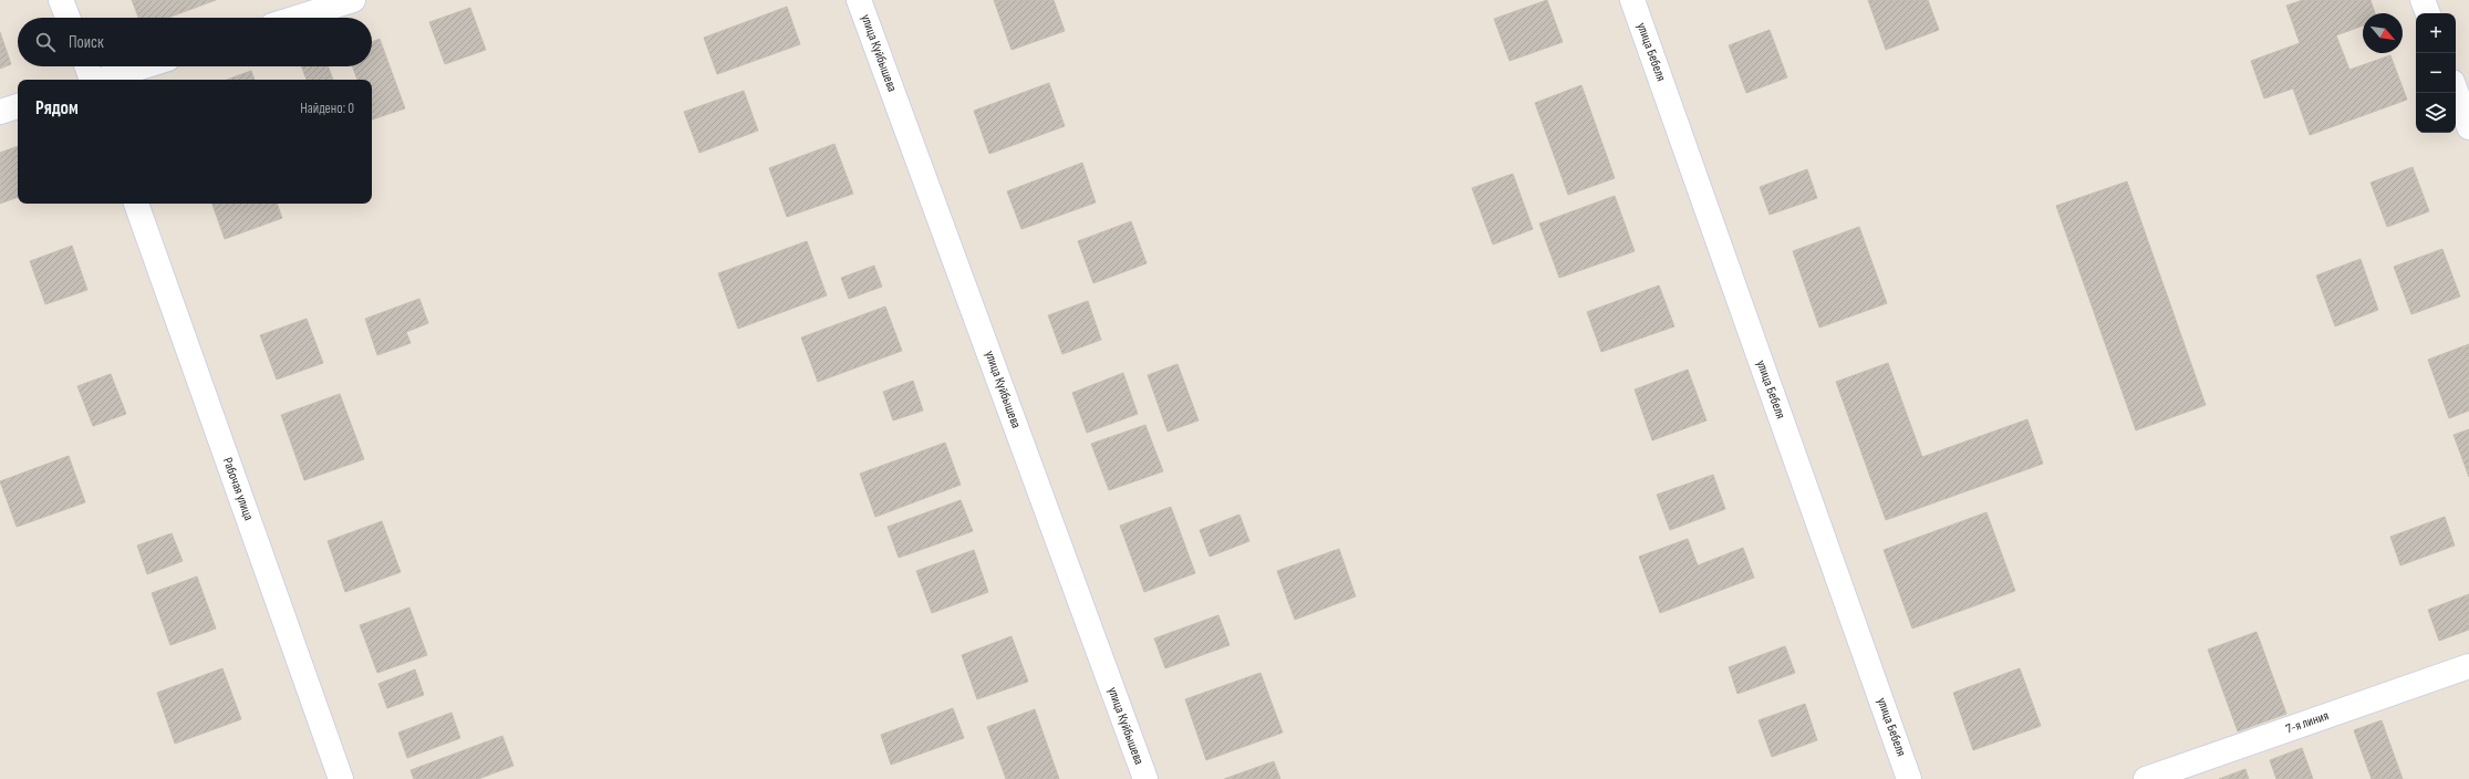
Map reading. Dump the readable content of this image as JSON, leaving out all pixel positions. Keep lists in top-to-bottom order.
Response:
{
  "streets": {
    "street": [
      "улица Бебеля",
      "улица Куйбышева",
      "Рабочая улица",
      "7-я линия"
    ]
  },
  "north": "bottom right",
  "page": {
    "map_buttons": ["+", "−"],
    "search": "Поиск",
    "heading": ["Рядом", "Найдено: 0"]
  }
}
